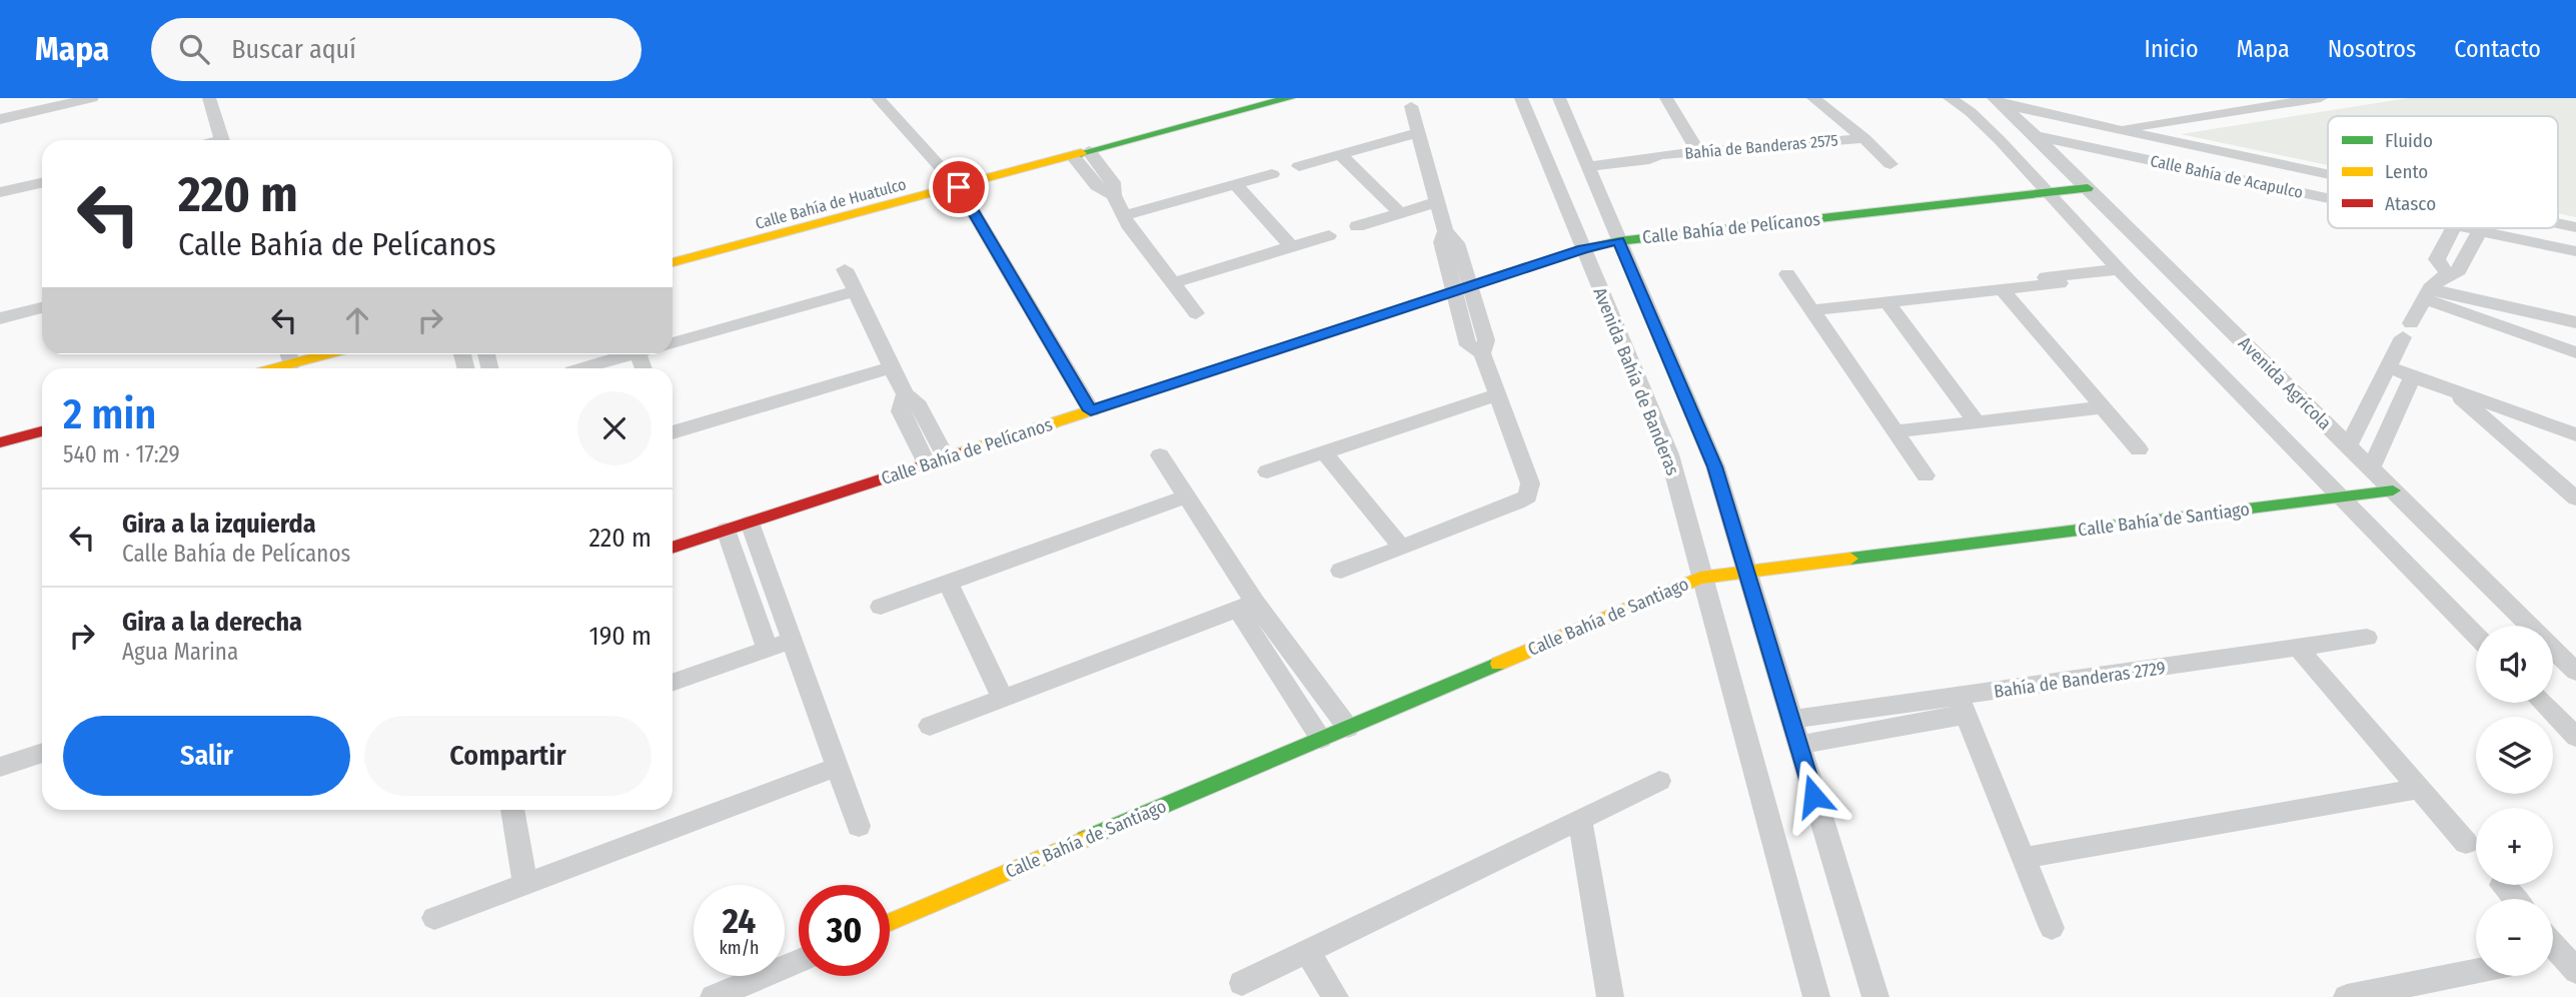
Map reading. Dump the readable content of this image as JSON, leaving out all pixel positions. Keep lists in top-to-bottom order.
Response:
{
  "streets": {
    "street": [
      "Bahía de Banderas 2575",
      "Calle Bahía de Acapulco",
      "Calle Bahía de Huatulco",
      "Calle Bahía de Pelícanos",
      "Avenida Bahía de Banderas",
      "Avenida Agrícola",
      "Calle Bahía de Santiago",
      "Bahía de Banderas 2729"
    ]
  },
  "crossings": [
    ["Bahía de Banderas 2575", "Avenida Bahía de Banderas"],
    ["Calle Bahía de Acapulco", "Avenida Agrícola"],
    ["Calle Bahía de Pelícanos", "Avenida Bahía de Banderas"],
    ["Calle Bahía de Pelícanos", "Avenida Agrícola"],
    ["Avenida Bahía de Banderas", "Calle Bahía de Santiago"],
    ["Avenida Bahía de Banderas", "Bahía de Banderas 2729"],
    ["Avenida Agrícola", "Calle Bahía de Santiago"]
  ],
  "legend": ["Fluido", "Lento", "Atasco"],
  "page": {
    "header": "Mapa",
    "search": "Buscar aquí",
    "nav": [
      "Inicio",
      "Mapa",
      "Nosotros",
      "Contacto"
    ],
    "turn": ["220 m", "Calle Bahía de Pelícanos"],
    "heading": ["2 min", "540 m · 17:29"],
    "list": [
      {
        "name": "Gira a la izquierda",
        "note": "Calle Bahía de Pelícanos",
        "value": "220 m"
      },
      {
        "name": "Gira a la derecha",
        "note": "Agua Marina",
        "value": "190 m"
      }
    ],
    "map_buttons": ["+", "−"],
    "buttons": ["Salir", "Compartir"],
    "speed": "24 km/h",
    "limit": "30"
  }
}
